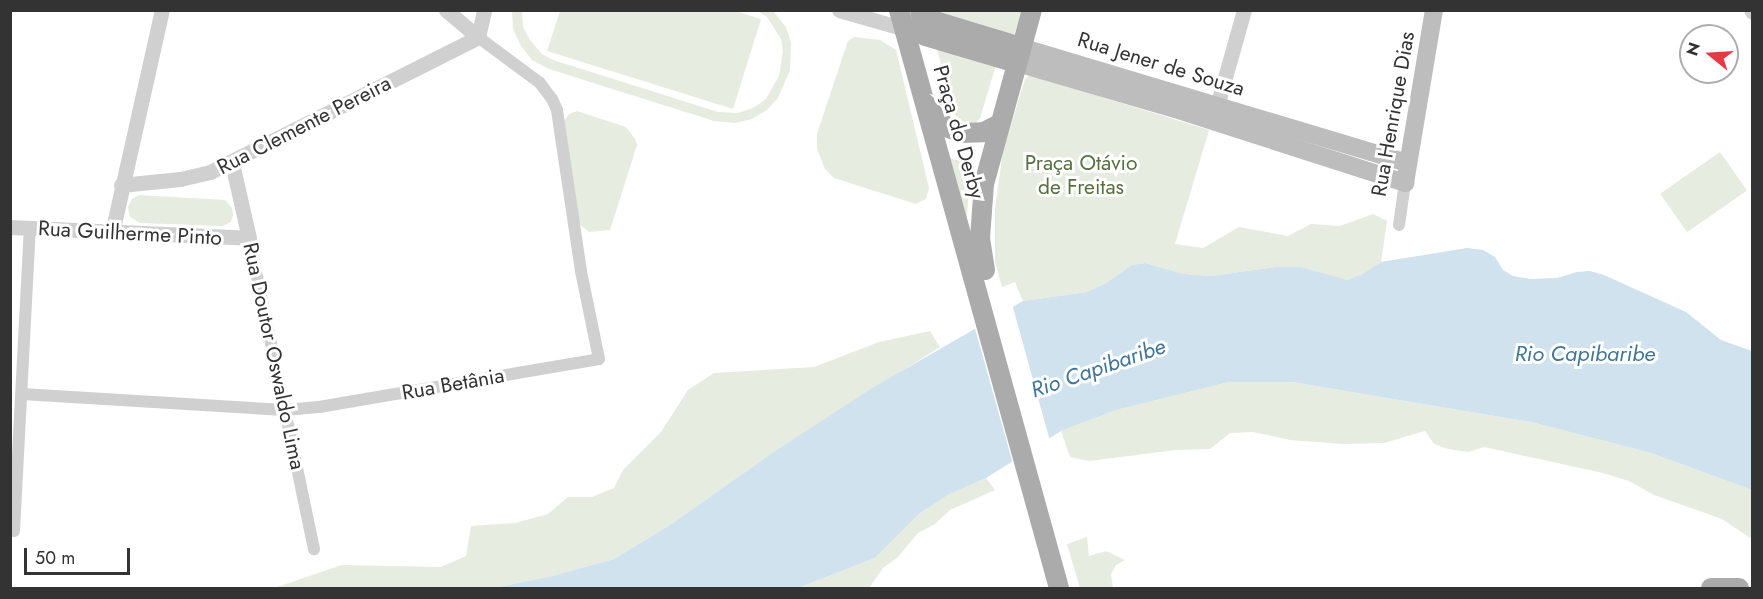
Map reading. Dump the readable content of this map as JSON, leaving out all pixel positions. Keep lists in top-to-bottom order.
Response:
{
  "streets": {
    "main road": ["Rua Jener de Souza", "Rua Henrique Dias", "Praça do Derby"],
    "street": [
      "Rua Clemente Pereira",
      "Rua Guilherme Pinto",
      "Rua Doutor Oswaldo Lima",
      "Rua Betânia"
    ]
  },
  "crossings": [
    ["Rua Jener de Souza", "Rua Henrique Dias"],
    ["Rua Jener de Souza", "Praça do Derby"],
    ["Rua Clemente Pereira", "Rua Doutor Oswaldo Lima"],
    ["Rua Clemente Pereira", "Rua Betânia"],
    ["Rua Guilherme Pinto", "Rua Doutor Oswaldo Lima"],
    ["Rua Doutor Oswaldo Lima", "Rua Betânia"]
  ],
  "water": ["Rio Capibaribe"],
  "parks": ["Praça Otávio de Freitas"],
  "scale_bar": "50 m",
  "north": "left"
}
